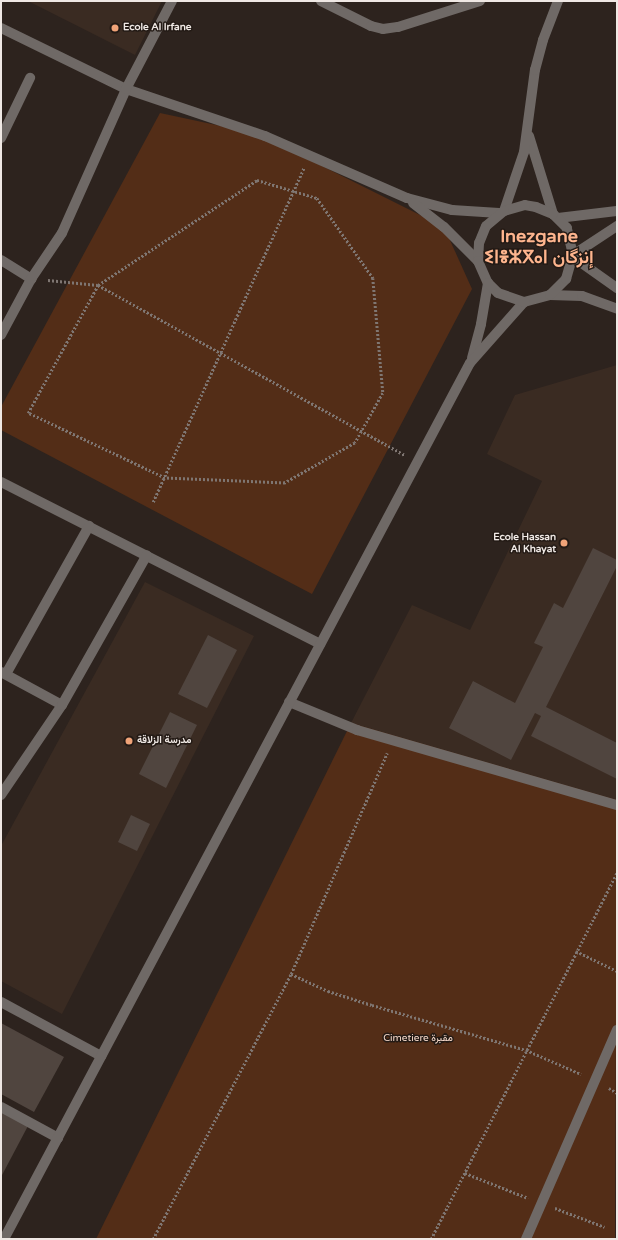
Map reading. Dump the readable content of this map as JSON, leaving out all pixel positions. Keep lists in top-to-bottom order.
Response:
{
  "districts": ["Inezgane ⵉⵏⴻⵣⴳⴰⵏ إنزگان"],
  "parks": ["Cimetiere مقبرة"],
  "places": ["Ecole Al Irfane", "Ecole Hassan Al Khayat", "مدرسة الزلاقة"]
}
